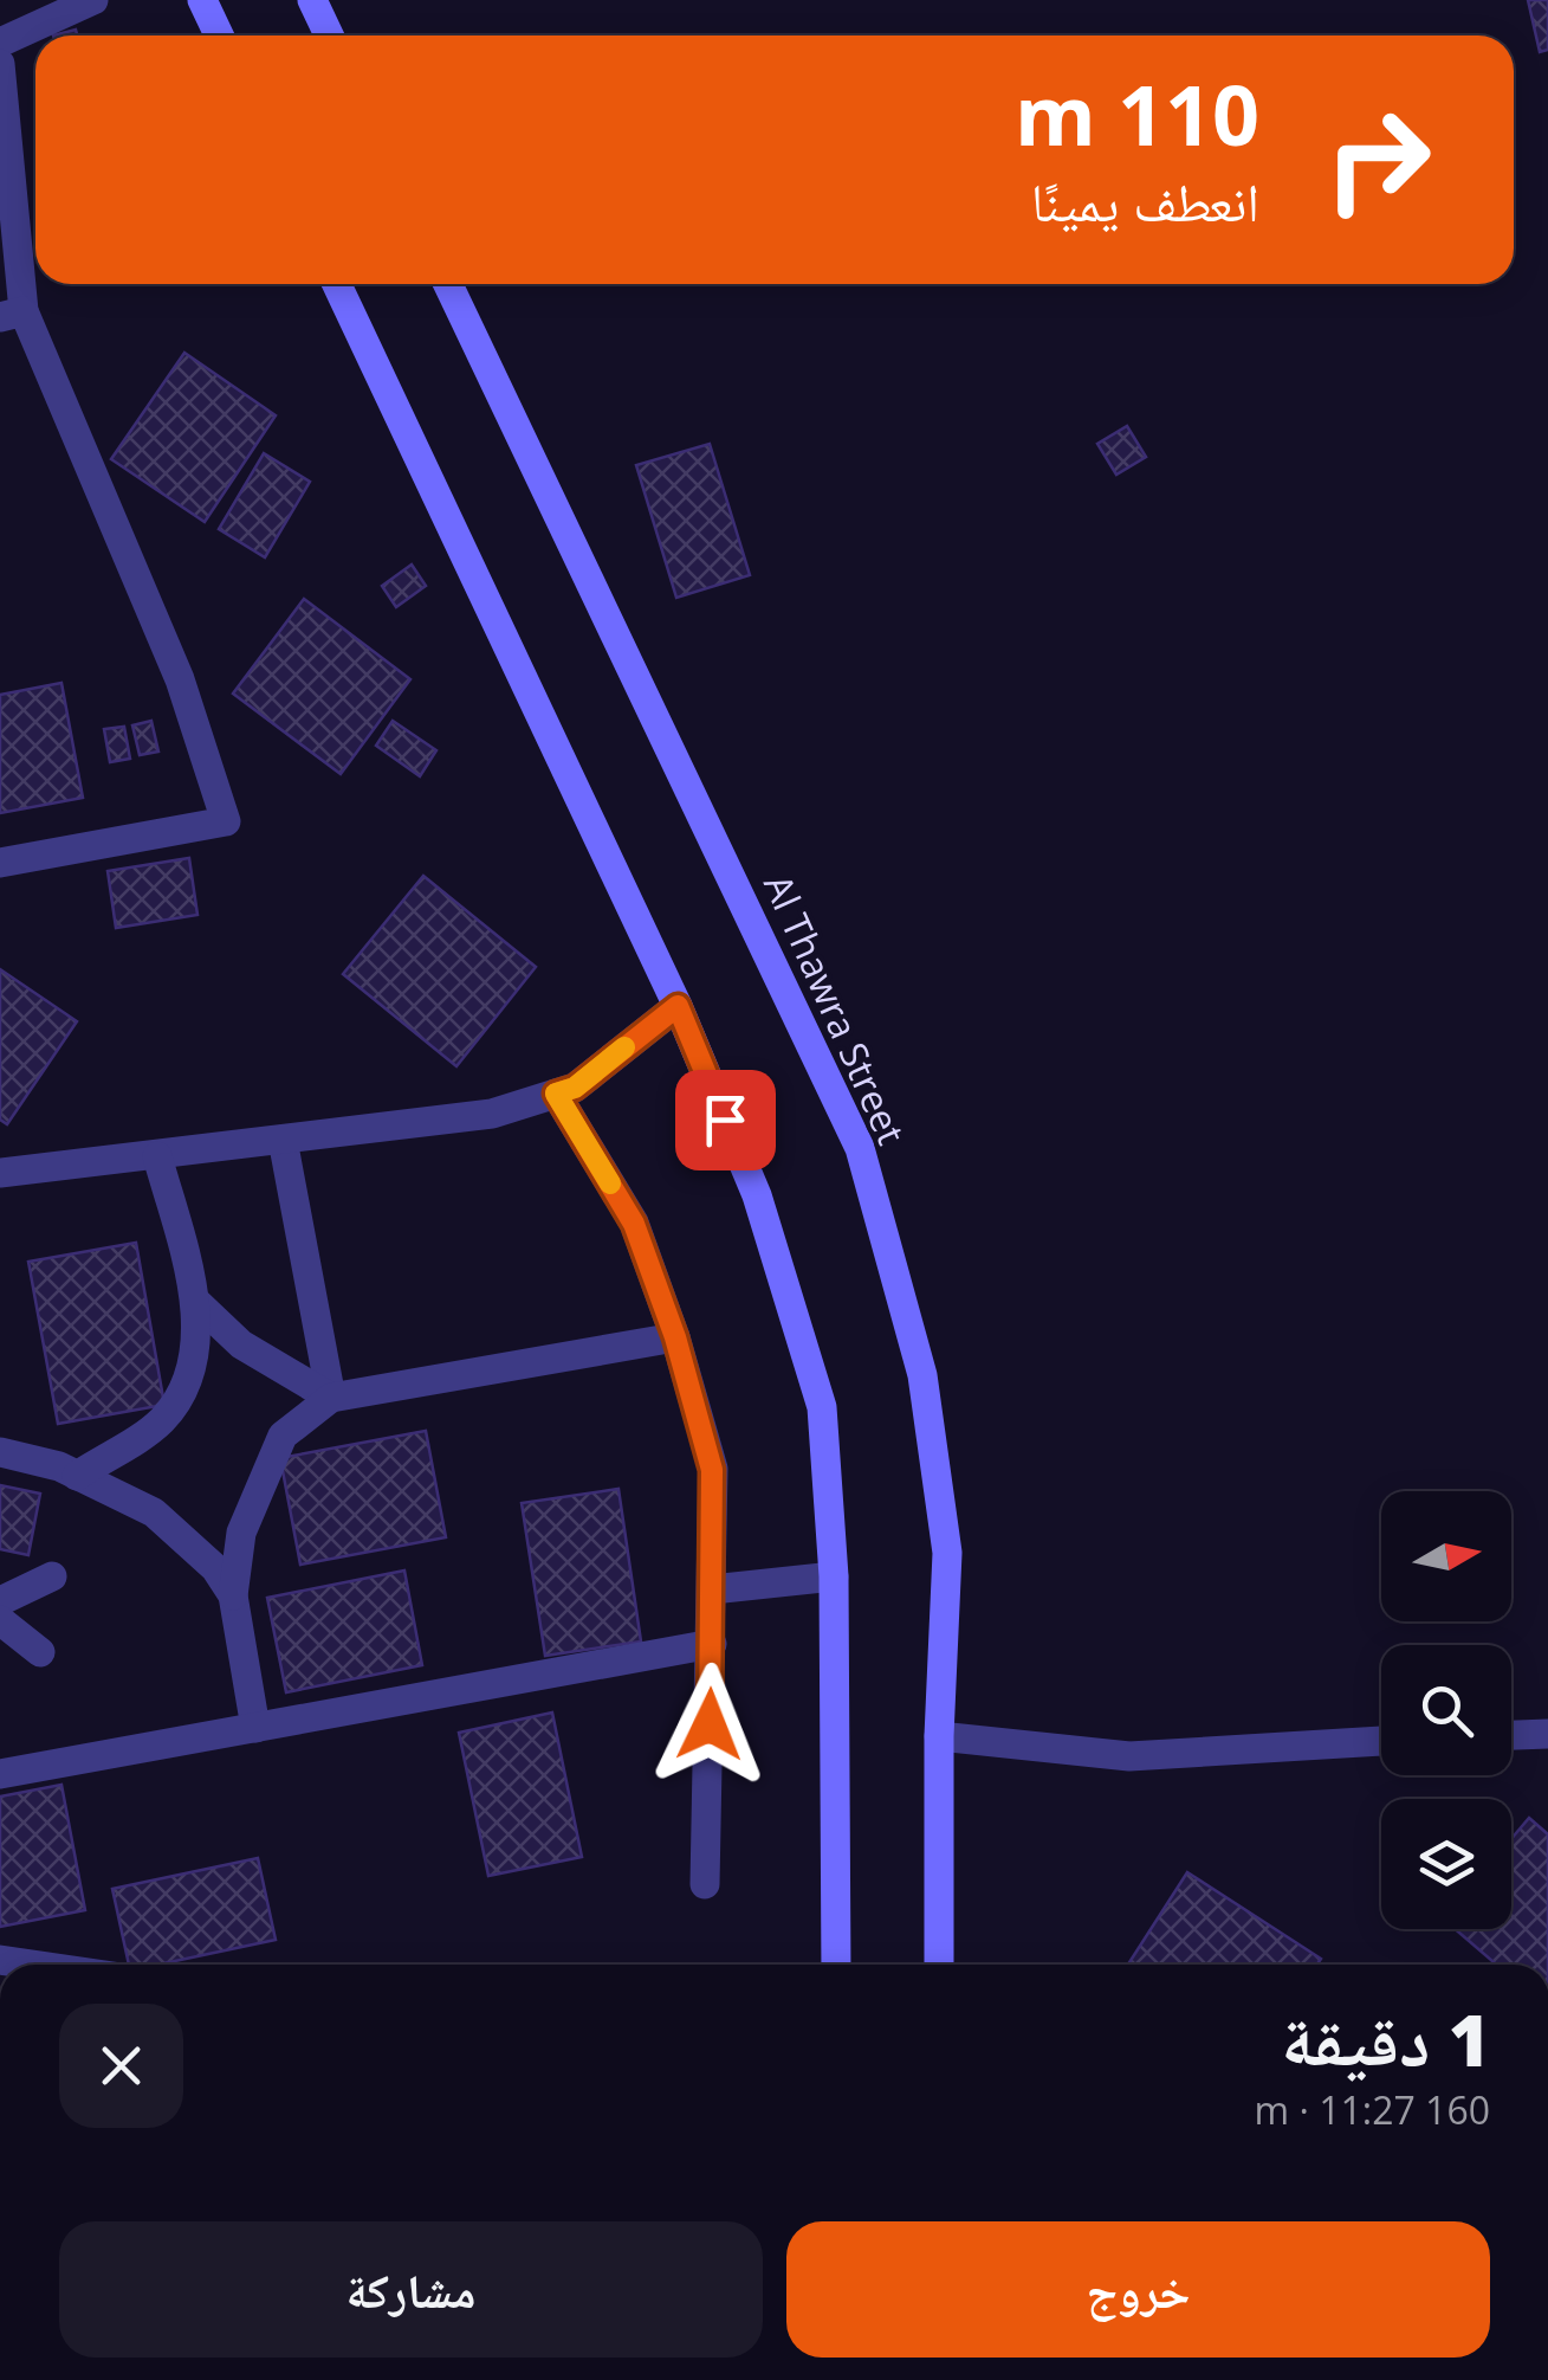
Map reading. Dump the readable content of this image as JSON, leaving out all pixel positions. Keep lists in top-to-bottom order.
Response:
{
  "streets": {
    "main road": ["Al Thawra Street"]
  },
  "north": "right",
  "page": {
    "turn": ["110 m", "انعطف يمينًا"],
    "heading": ["1 دقيقة", "160 m · 11:27"],
    "buttons": ["خروج", "مشاركة"]
  }
}
